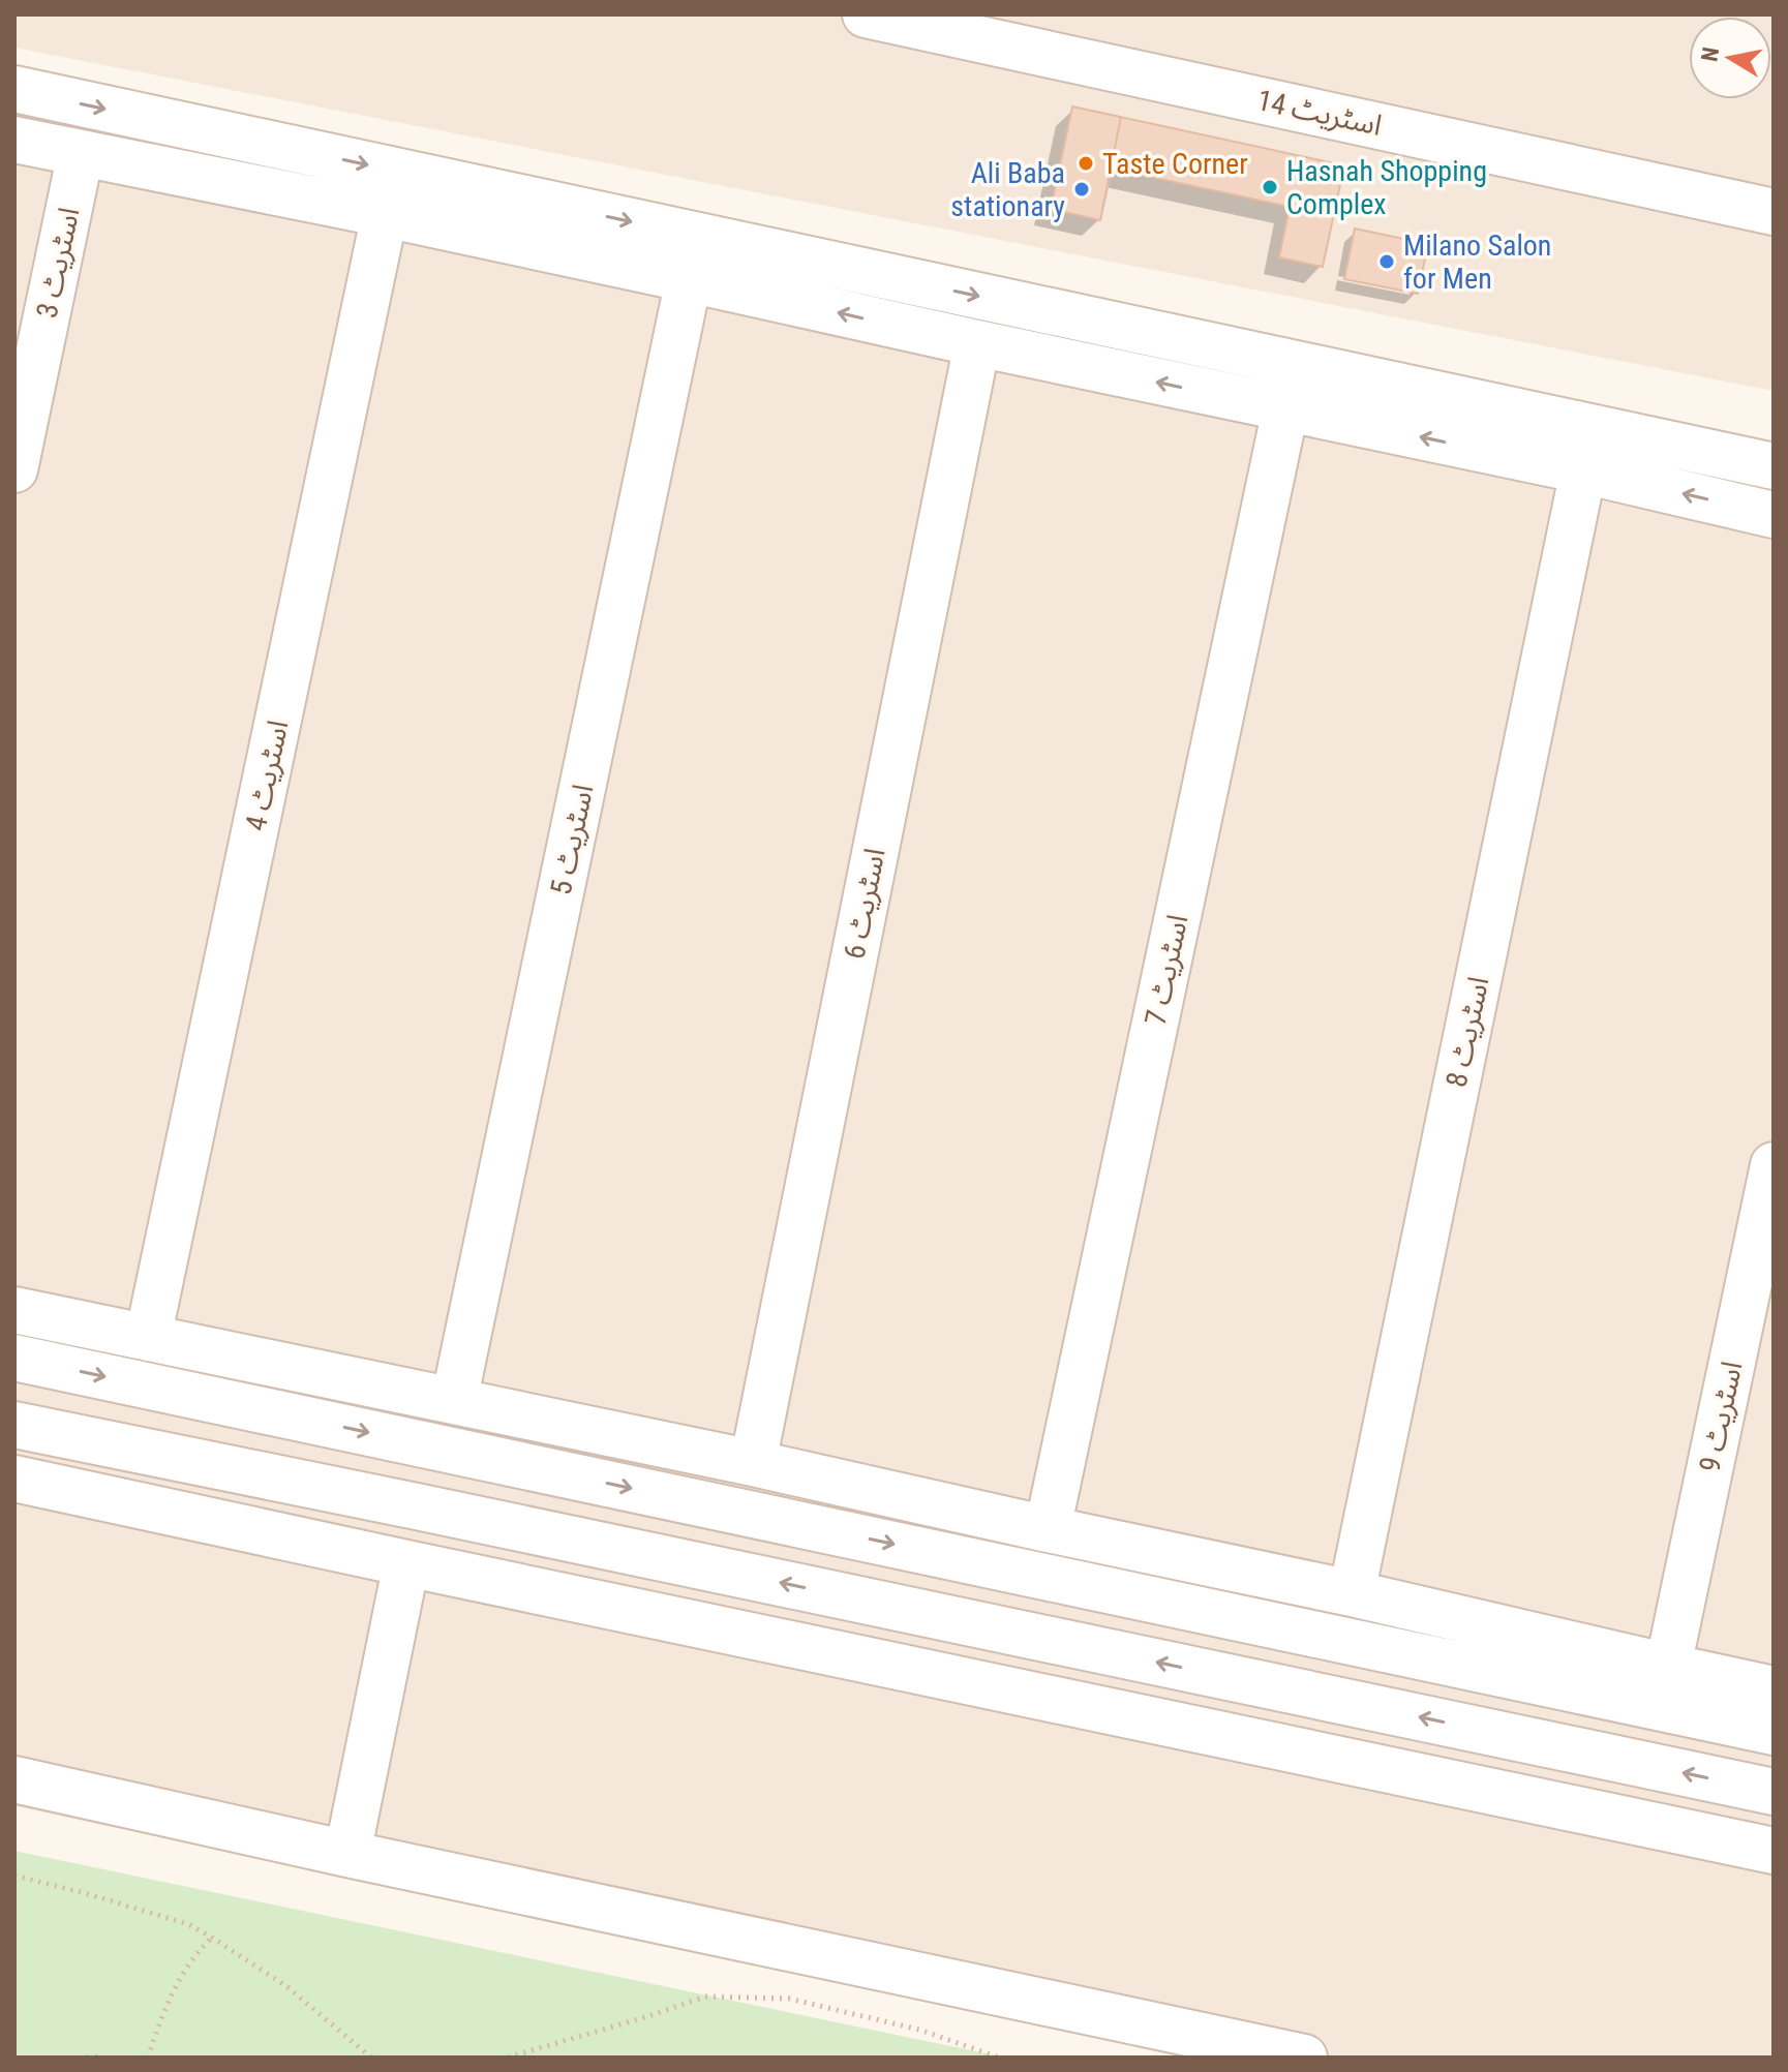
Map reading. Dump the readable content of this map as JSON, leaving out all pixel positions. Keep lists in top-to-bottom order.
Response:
{
  "streets": {
    "street": [
      "اسٹریٹ 14",
      "اسٹریٹ 3",
      "اسٹریٹ 4",
      "اسٹریٹ 5",
      "اسٹریٹ 6",
      "اسٹریٹ 7",
      "اسٹریٹ 8",
      "اسٹریٹ 9"
    ]
  },
  "places": [
    "Taste Corner",
    "Hasnah Shopping Complex",
    "Ali Baba stationary",
    "Milano Salon for Men"
  ],
  "north": "left"
}
